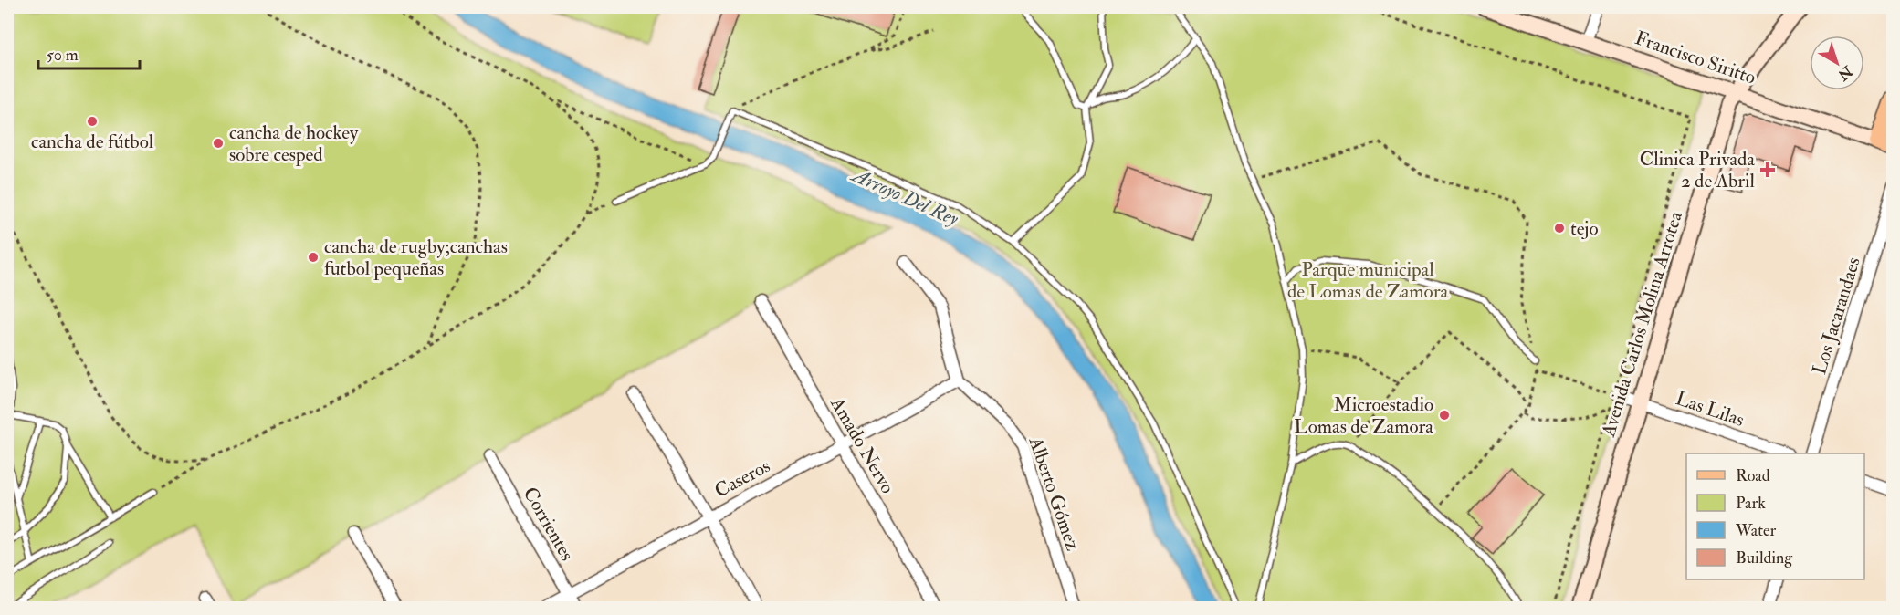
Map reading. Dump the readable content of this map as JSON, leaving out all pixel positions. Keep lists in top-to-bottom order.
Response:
{
  "streets": {
    "street": [
      "Francisco Siritto",
      "Los Jacarandaes",
      "Avenida Carlos Molina Arrotea",
      "Las Lilas",
      "Amado Nervo",
      "Caseros",
      "Alberto Gómez",
      "Corrientes"
    ]
  },
  "crossings": [
    ["Francisco Siritto", "Avenida Carlos Molina Arrotea"],
    ["Avenida Carlos Molina Arrotea", "Las Lilas"],
    ["Amado Nervo", "Caseros"],
    ["Caseros", "Alberto Gómez"],
    ["Caseros", "Corrientes"]
  ],
  "water": ["Arroyo Del Rey"],
  "parks": ["Parque municipal de Lomas de Zamora"],
  "places": {
    "other": [
      "cancha de fútbol",
      "cancha de hockey sobre cesped",
      "tejo",
      "cancha de rugby;canchas futbol pequeñas",
      "Microestadio Lomas de Zamora"
    ],
    "health": ["Clinica Privada 2 de Abril"]
  },
  "legend": [
    "Road",
    "Park",
    "Water",
    "Building"
  ],
  "scale_bar": "50 m",
  "north": "bottom right"
}
